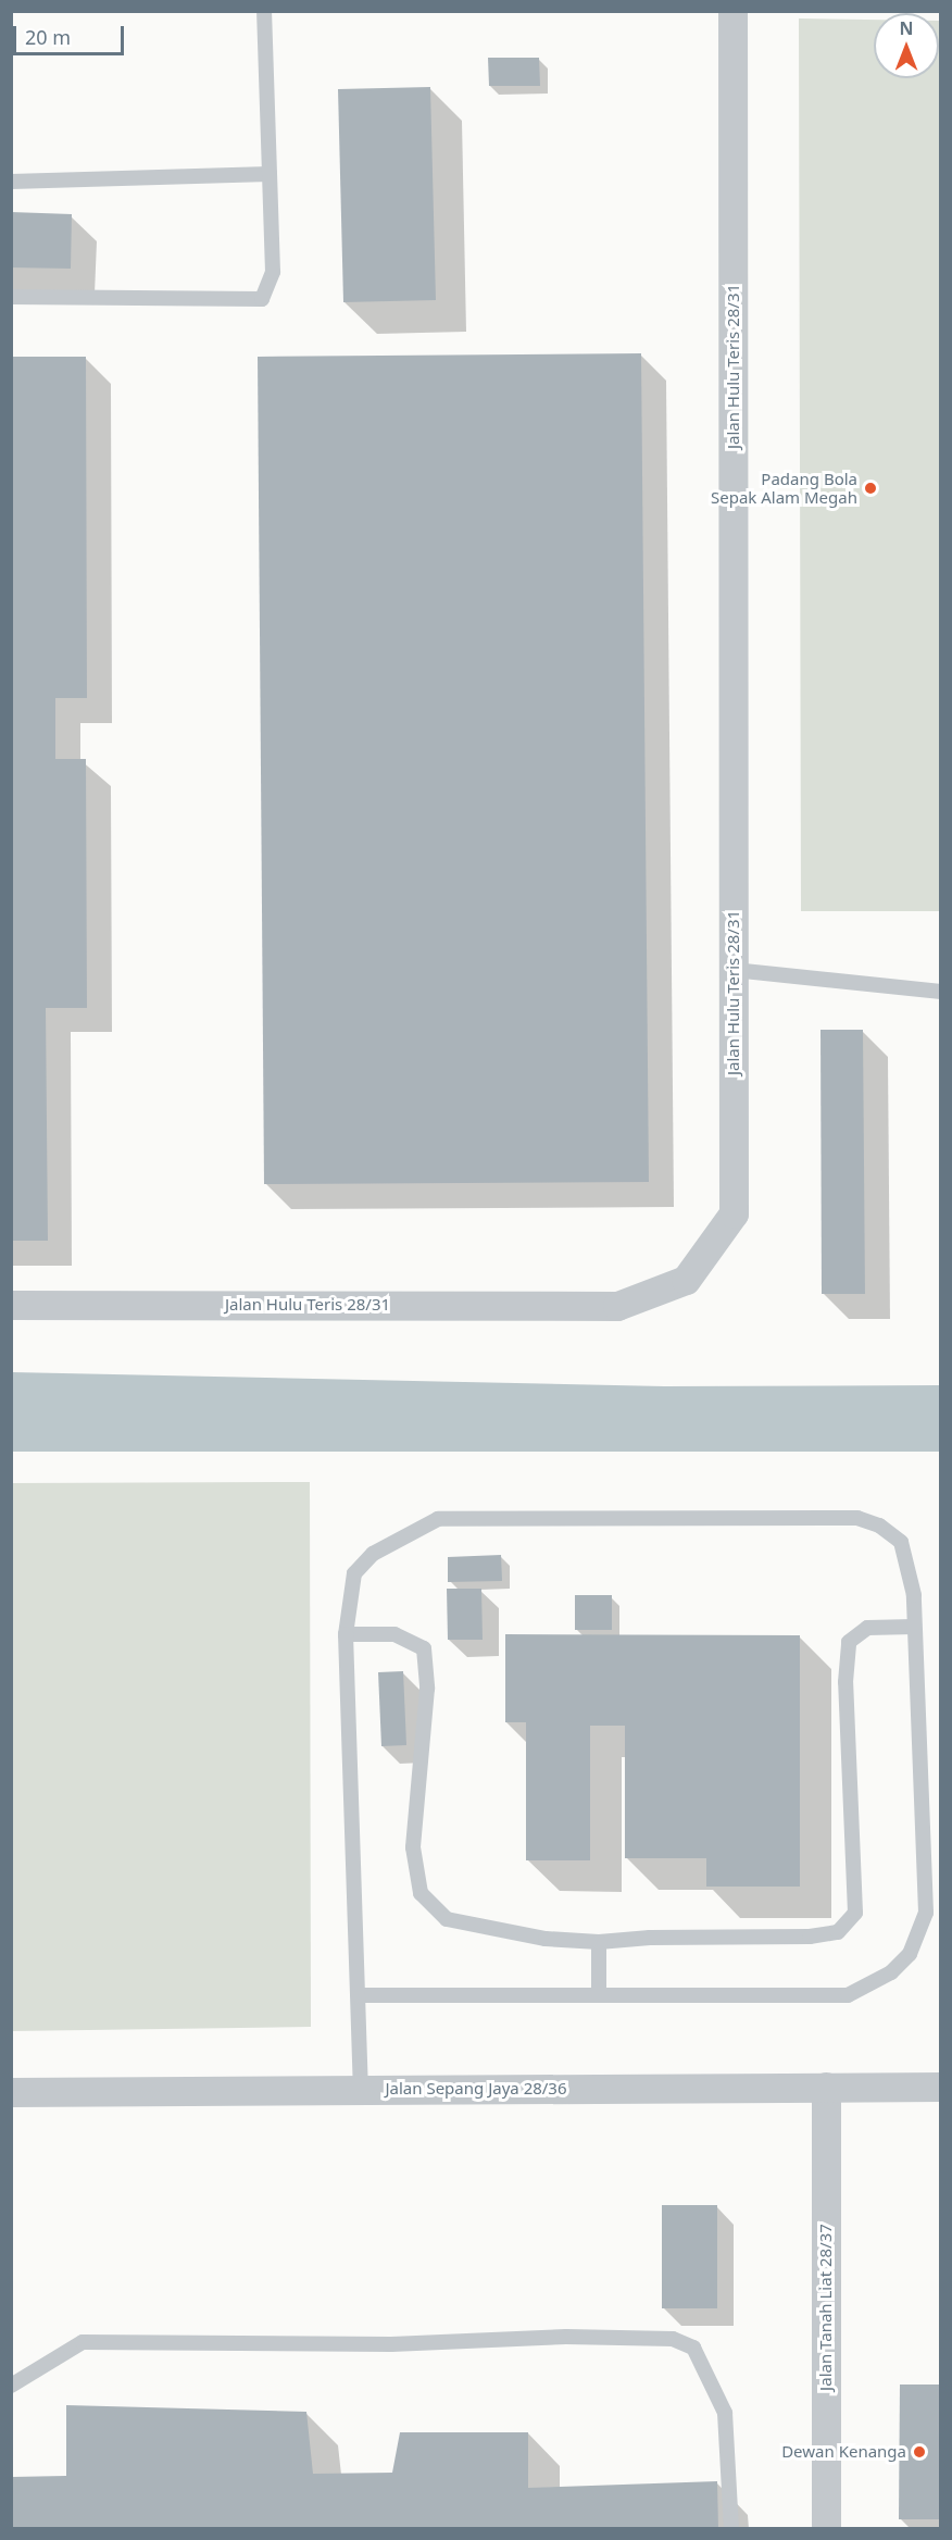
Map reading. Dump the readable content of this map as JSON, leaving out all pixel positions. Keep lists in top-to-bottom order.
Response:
{
  "streets": {
    "street": ["Jalan Hulu Teris 28/31", "Jalan Sepang Jaya 28/36", "Jalan Tanah Liat 28/37"]
  },
  "crossings": [
    ["Jalan Sepang Jaya 28/36", "Jalan Tanah Liat 28/37"]
  ],
  "places": ["Padang Bola Sepak Alam Megah", "Dewan Kenanga"],
  "scale_bar": "20 m",
  "north": "top"
}
